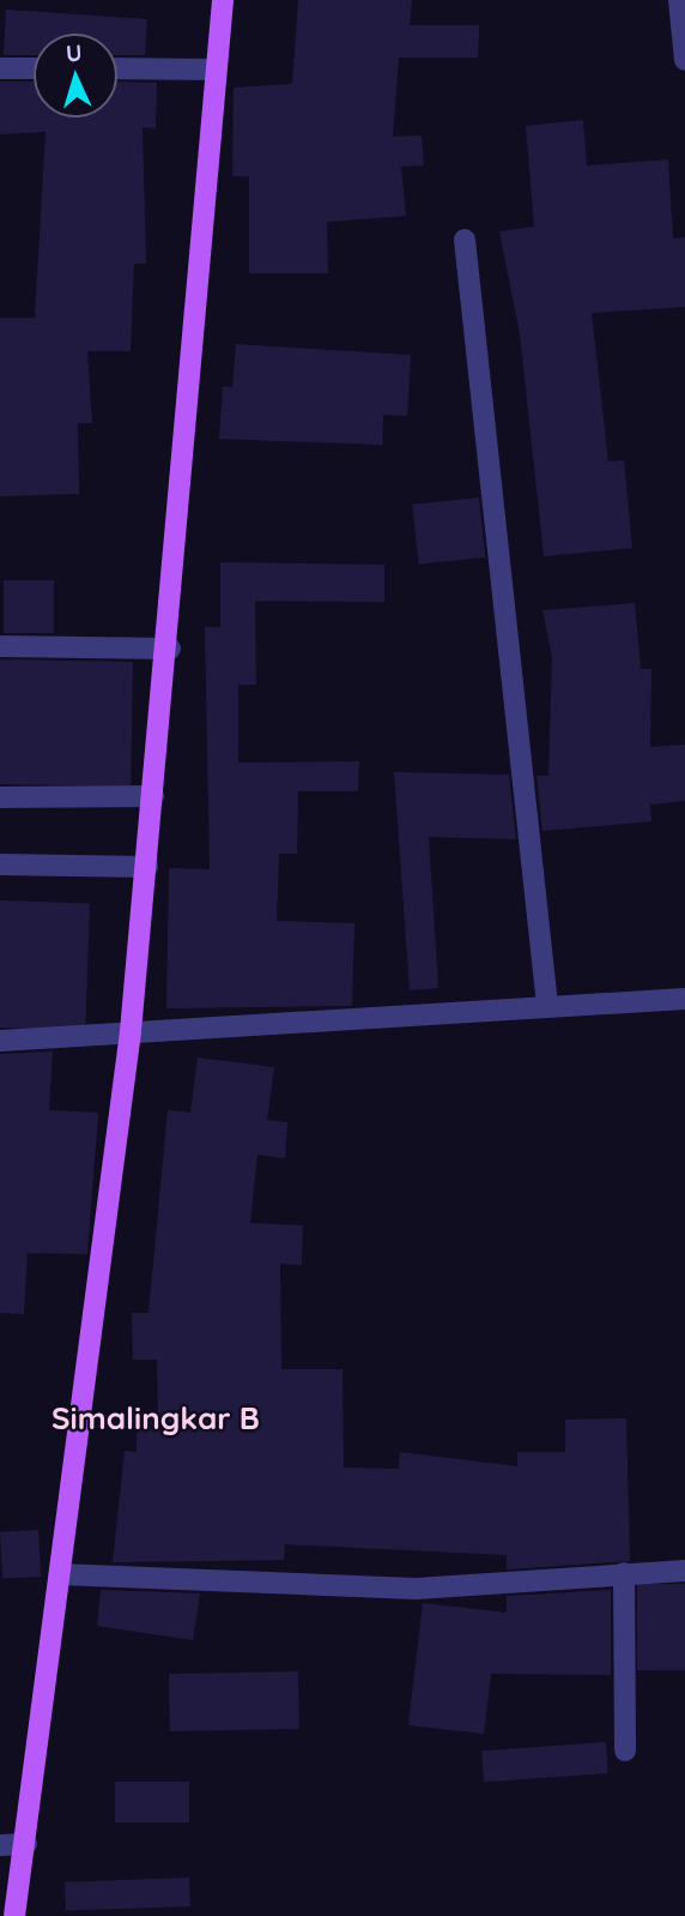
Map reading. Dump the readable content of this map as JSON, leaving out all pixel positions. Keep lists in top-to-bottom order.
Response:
{
  "districts": ["Simalingkar B"],
  "north": "top"
}
